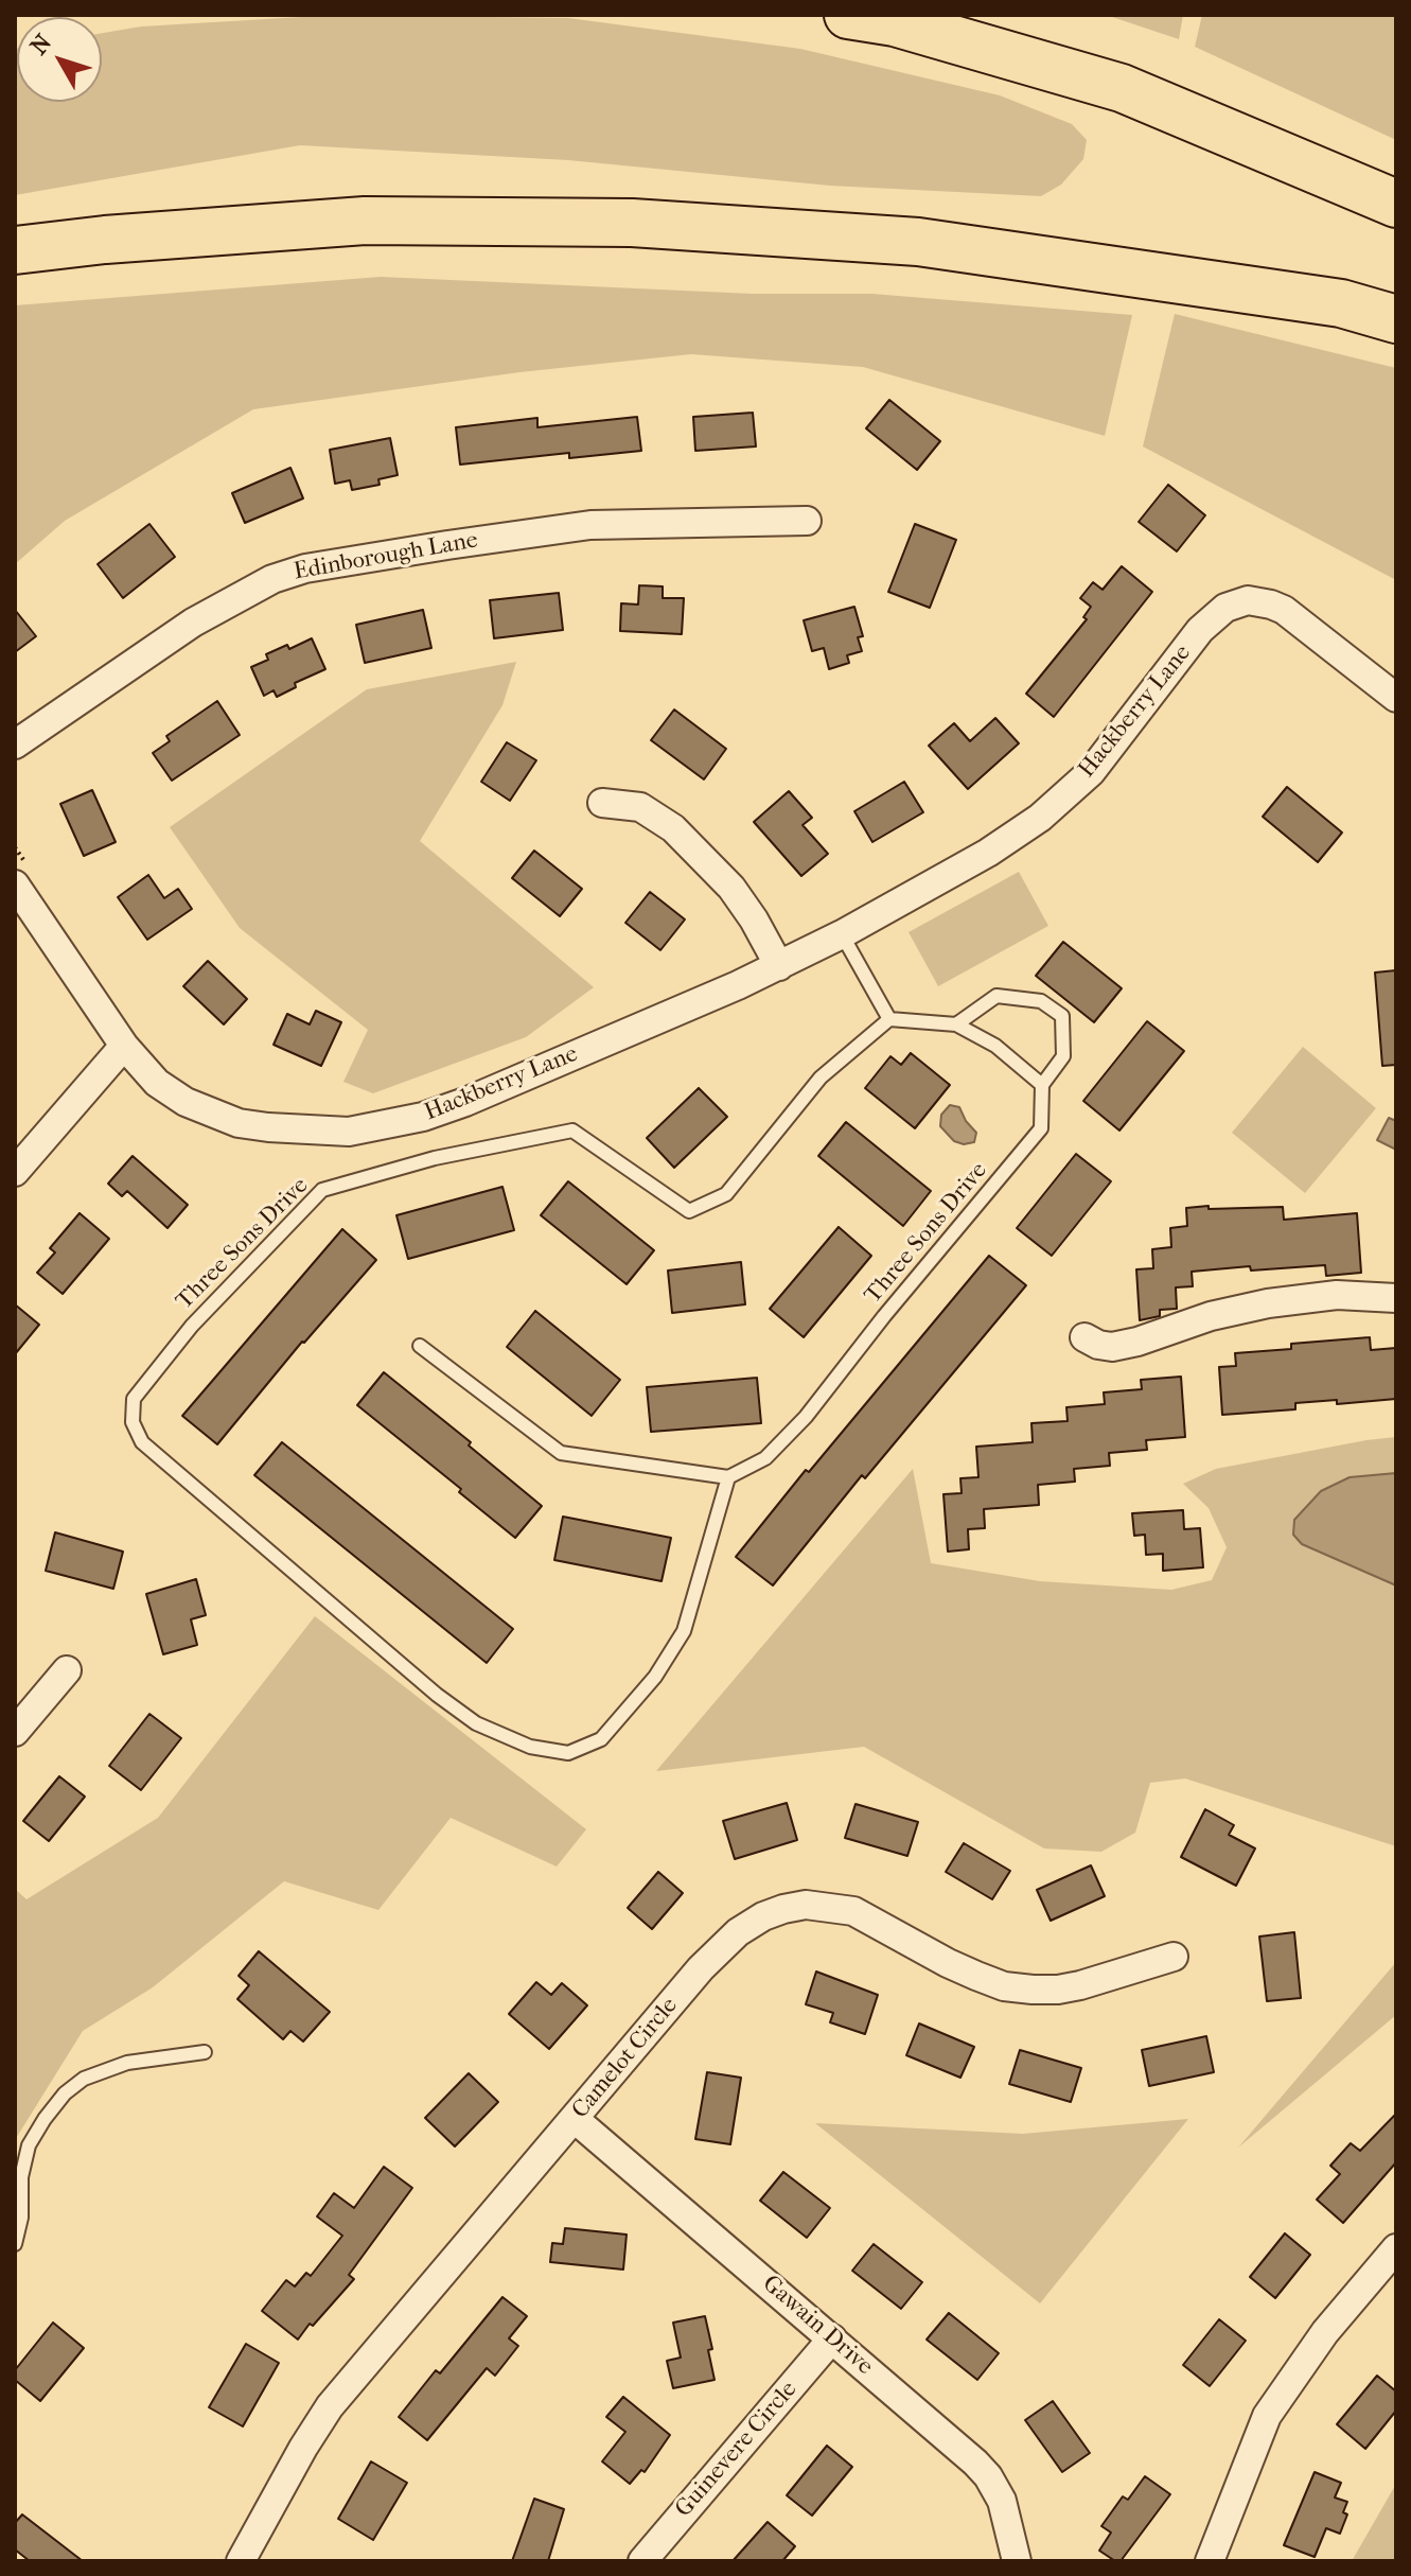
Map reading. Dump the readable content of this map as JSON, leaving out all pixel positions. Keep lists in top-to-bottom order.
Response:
{
  "streets": {
    "street": [
      "Edinborough Lane",
      "Hackberry Lane",
      "Camelot Circle",
      "Gawain Drive",
      "Guinevere Circle"
    ],
    "lane": ["Three Sons Drive"]
  },
  "crossings": [
    ["Camelot Circle", "Gawain Drive"],
    ["Gawain Drive", "Guinevere Circle"]
  ],
  "north": "top left"
}
